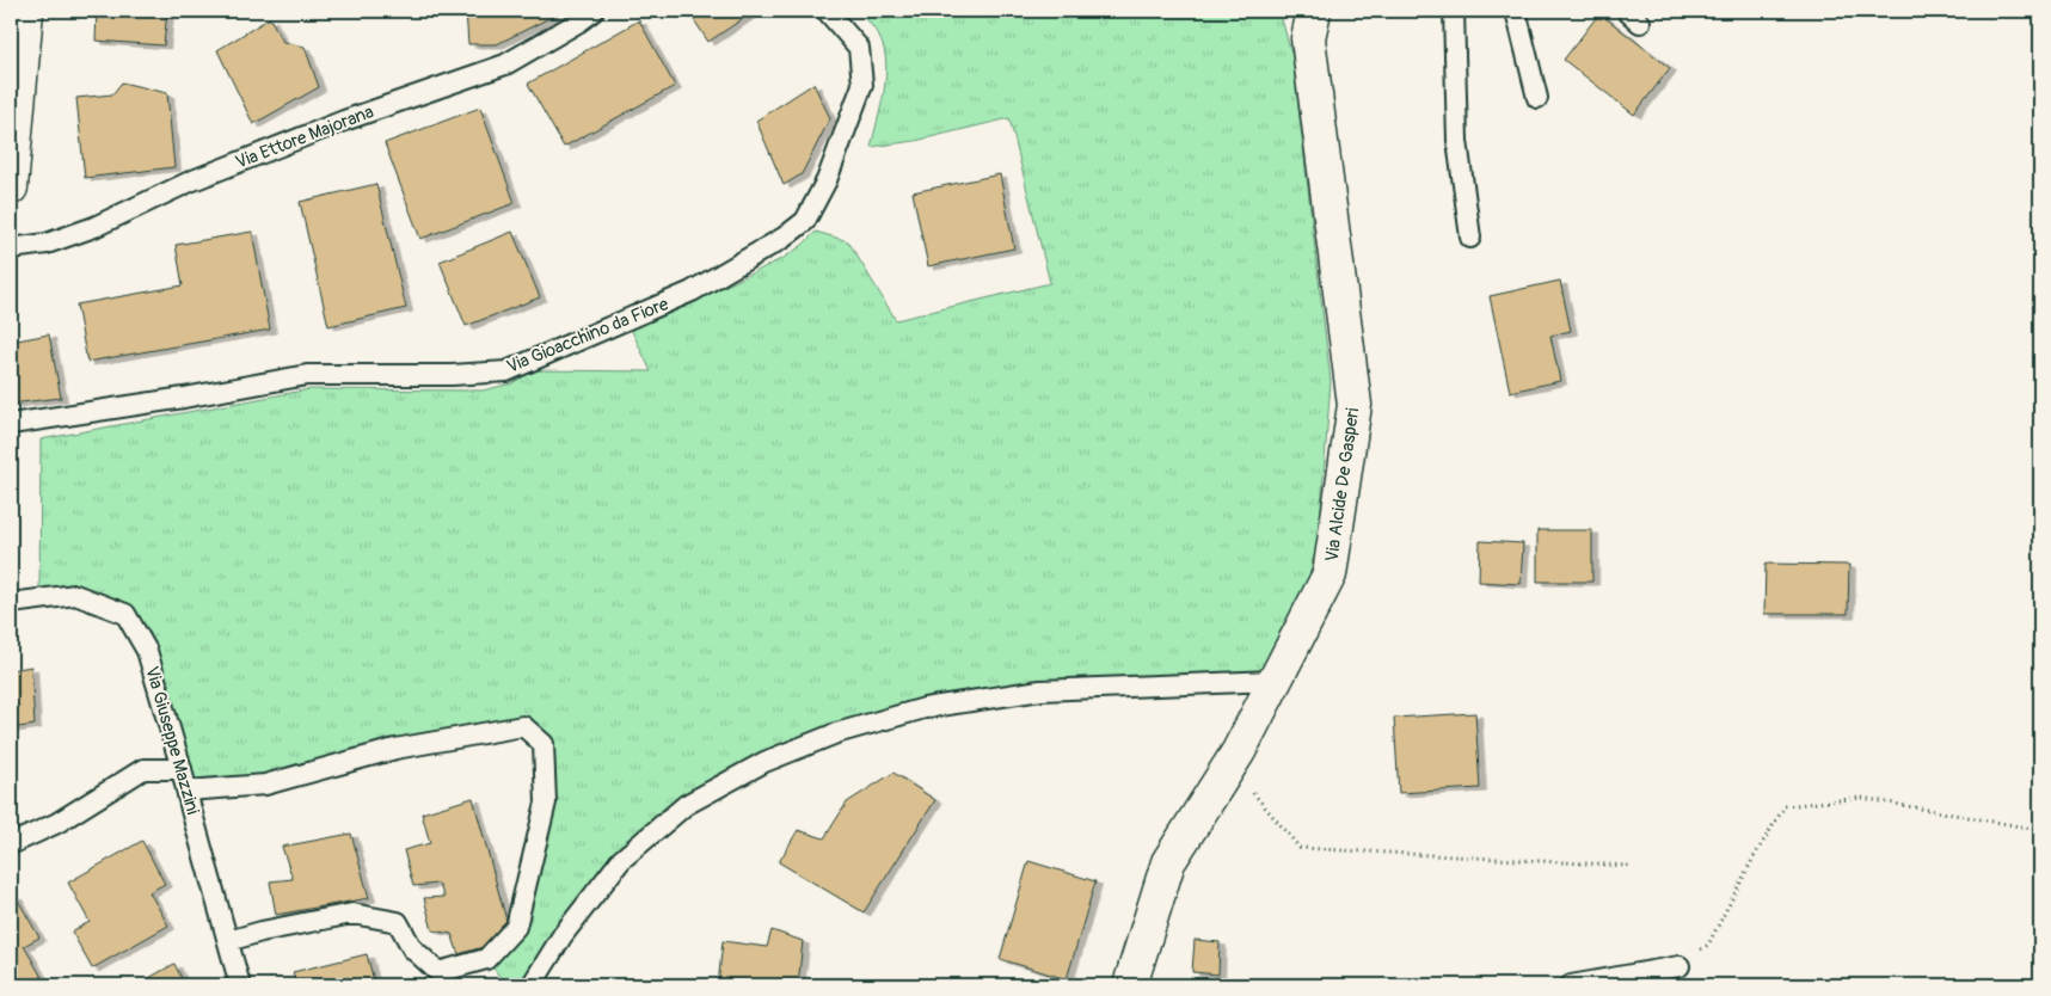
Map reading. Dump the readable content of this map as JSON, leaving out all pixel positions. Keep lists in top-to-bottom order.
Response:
{
  "streets": {
    "main road": ["Via Alcide De Gasperi"],
    "lane": ["Via Ettore Majorana", "Via Gioacchino da Fiore", "Via Giuseppe Mazzini"]
  }
}
